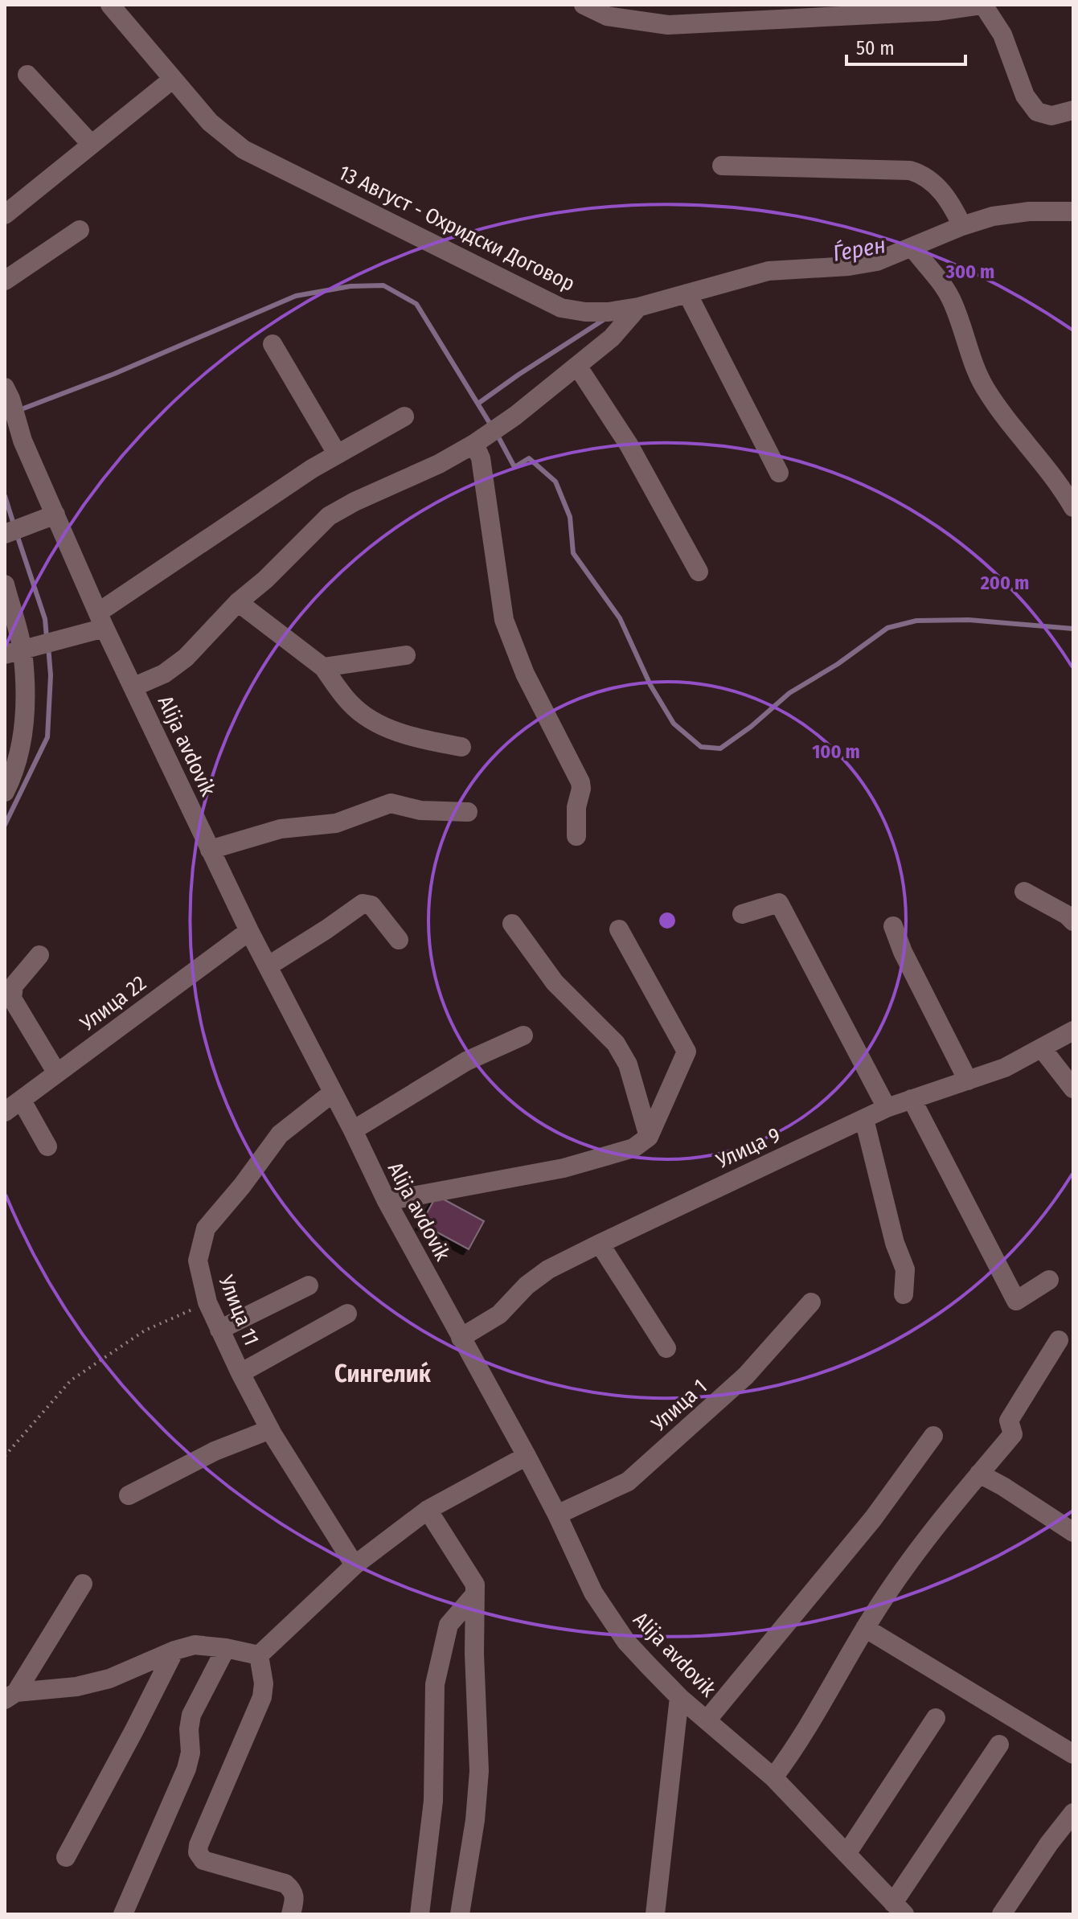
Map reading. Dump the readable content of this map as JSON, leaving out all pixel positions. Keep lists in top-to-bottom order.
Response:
{
  "streets": {
    "street": [
      "13 Август - Охридски Договор",
      "Alija avdovik",
      "Улица 22",
      "Улица 9",
      "Улица 11",
      "Улица 1"
    ]
  },
  "crossings": [
    ["Alija avdovik", "Улица 22"],
    ["Alija avdovik", "Улица 9"],
    ["Alija avdovik", "Улица 11"],
    ["Alija avdovik", "Улица 1"]
  ],
  "districts": ["Сингелиќ"],
  "water": ["Ѓерен"],
  "scale_bar": "50 m",
  "rings": ["300 m", "200 m", "100 m"]
}
